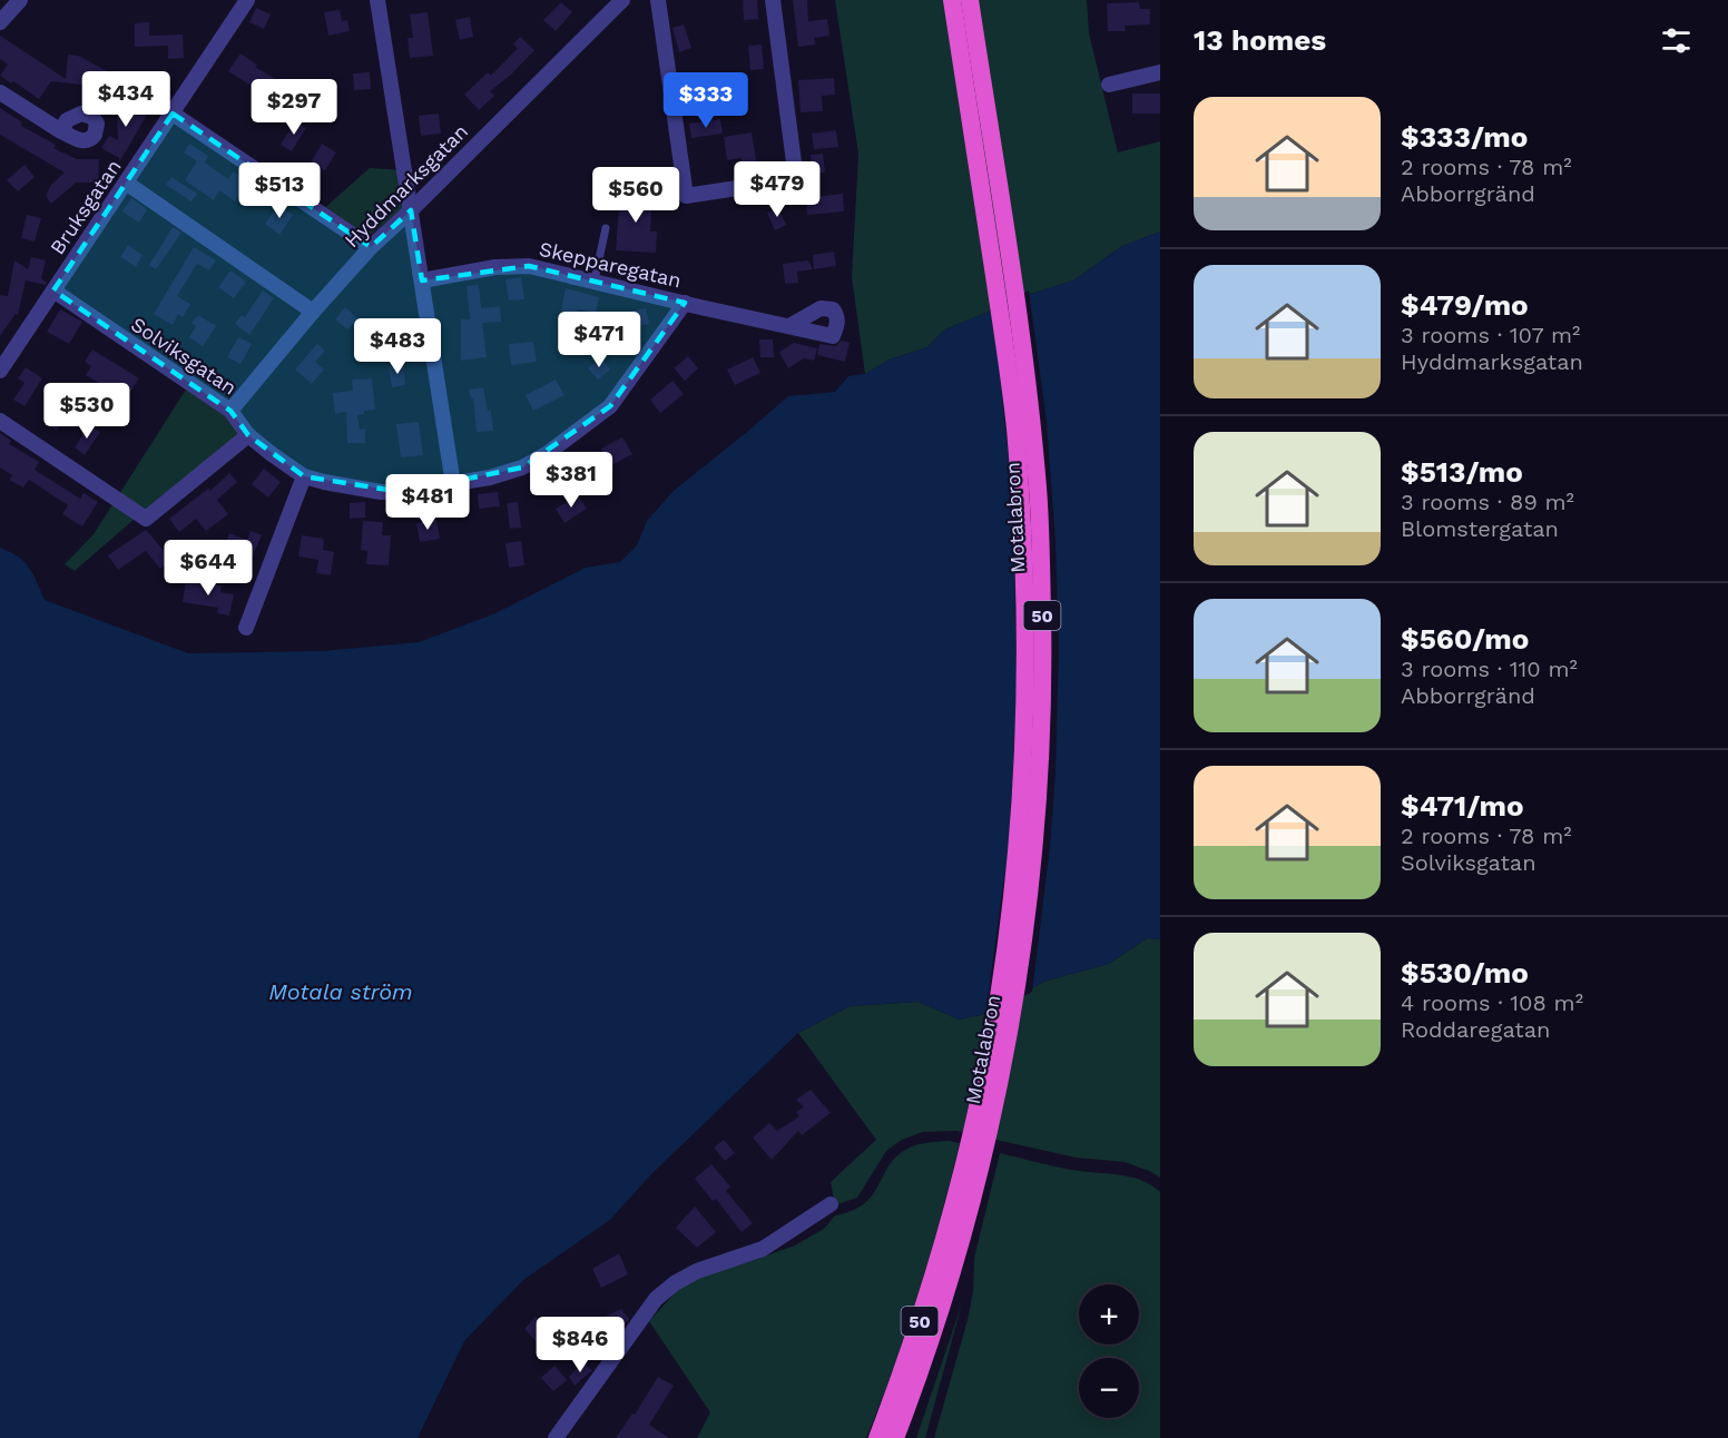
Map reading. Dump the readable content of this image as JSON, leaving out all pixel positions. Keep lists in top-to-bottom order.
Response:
{
  "streets": {
    "highway": ["Motalabron", "50"],
    "street": [
      "Hyddmarksgatan",
      "Bruksgatan",
      "Skepparegatan",
      "Solviksgatan"
    ]
  },
  "crossings": [
    ["Hyddmarksgatan", "Solviksgatan"],
    ["Bruksgatan", "Solviksgatan"],
    ["Skepparegatan", "Solviksgatan"],
    ["Motalabron", "50"]
  ],
  "water": ["Motala ström"],
  "page": {
    "heading": "13 homes",
    "price": [
      "$434",
      "$333",
      "$297",
      "$479",
      "$513",
      "$560",
      "$471",
      "$483",
      "$530",
      "$381",
      "$481",
      "$644",
      "$846"
    ],
    "list": [
      {
        "name": "$333/mo",
        "note": "2 rooms · 78 m² · Abborrgränd"
      },
      {
        "name": "$479/mo",
        "note": "3 rooms · 107 m² · Hyddmarksgatan"
      },
      {
        "name": "$513/mo",
        "note": "3 rooms · 89 m² · Blomstergatan"
      },
      {
        "name": "$560/mo",
        "note": "3 rooms · 110 m² · Abborrgränd"
      },
      {
        "name": "$471/mo",
        "note": "2 rooms · 78 m² · Solviksgatan"
      },
      {
        "name": "$530/mo",
        "note": "4 rooms · 108 m² · Roddaregatan"
      }
    ],
    "map_buttons": ["+", "−"]
  }
}
